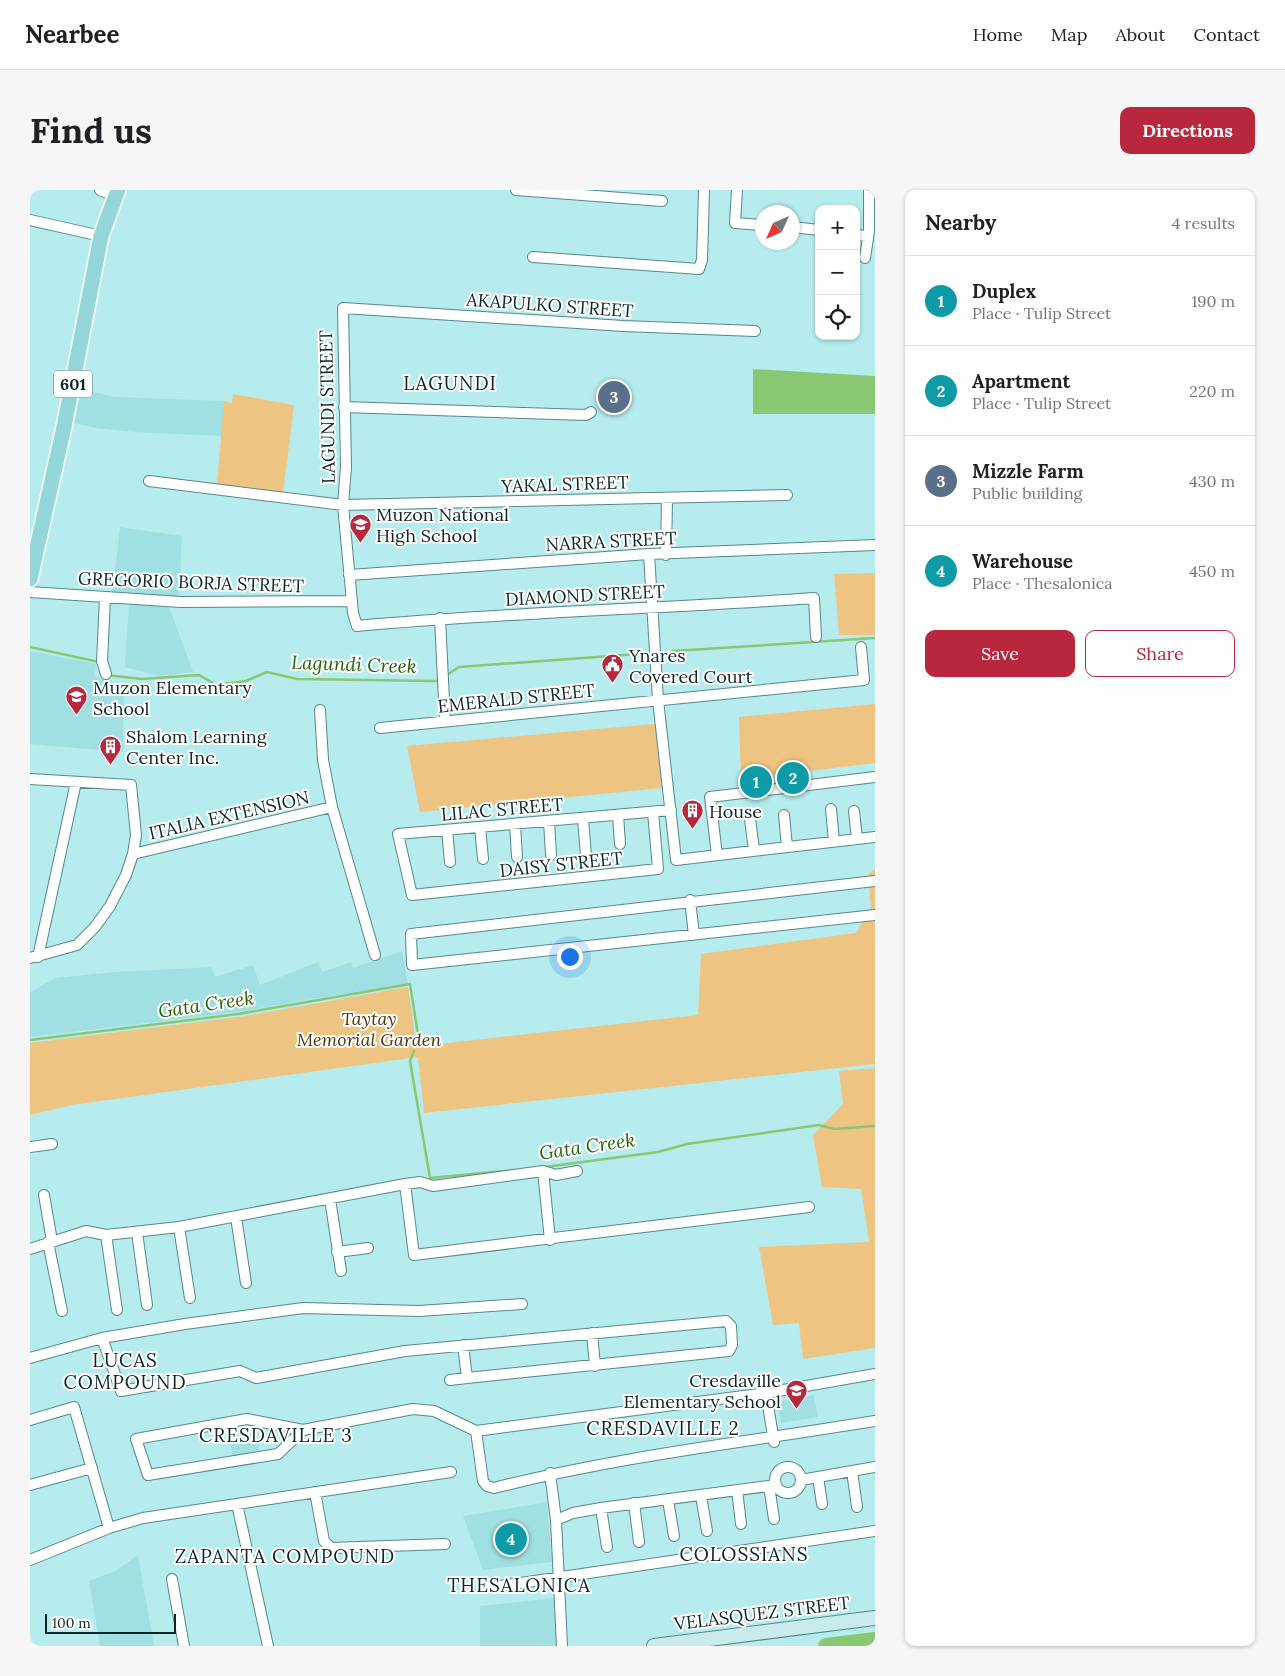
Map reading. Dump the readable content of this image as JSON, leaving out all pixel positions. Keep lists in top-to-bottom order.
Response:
{
  "streets": {
    "main road": ["601", "VELASQUEZ STREET"],
    "street": [
      "AKAPULKO STREET",
      "LAGUNDI STREET",
      "YAKAL STREET",
      "NARRA STREET",
      "GREGORIO BORJA STREET",
      "DIAMOND STREET",
      "EMERALD STREET",
      "LILAC STREET",
      "ITALIA EXTENSION",
      "DAISY STREET"
    ]
  },
  "crossings": [
    ["AKAPULKO STREET", "LAGUNDI STREET"],
    ["LAGUNDI STREET", "YAKAL STREET"],
    ["LAGUNDI STREET", "NARRA STREET"],
    ["LAGUNDI STREET", "GREGORIO BORJA STREET"],
    ["LAGUNDI STREET", "DIAMOND STREET"],
    ["LILAC STREET", "DAISY STREET"]
  ],
  "districts": [
    "LAGUNDI",
    "LUCAS COMPOUND",
    "CRESDAVILLE 2",
    "CRESDAVILLE 3",
    "COLOSSIANS",
    "ZAPANTA COMPOUND",
    "THESALONICA"
  ],
  "water": ["Lagundi Creek", "Gata Creek"],
  "parks": ["Taytay Memorial Garden"],
  "places": {
    "school or university": ["Muzon National High School", "Muzon Elementary School", "Cresdaville Elementary School"],
    "public building": ["Ynares Covered Court"],
    "building": ["Shalom Learning Center Inc.", "House"]
  },
  "scale_bar": "100 m",
  "north": "bottom left",
  "page": {
    "header": "Nearbee",
    "nav": [
      "Home",
      "Map",
      "About",
      "Contact"
    ],
    "buttons": [
      "Directions",
      ["Save", "Share"]
    ],
    "title": "Find us",
    "heading": ["Nearby", "4 results"],
    "map_buttons": ["+", "−"],
    "list": [
      {
        "mark": "1",
        "name": "Duplex",
        "note": "Place · Tulip Street",
        "value": "190 m"
      },
      {
        "mark": "2",
        "name": "Apartment",
        "note": "Place · Tulip Street",
        "value": "220 m"
      },
      {
        "mark": "3",
        "name": "Mizzle Farm",
        "note": "Public building",
        "value": "430 m"
      },
      {
        "mark": "4",
        "name": "Warehouse",
        "note": "Place · Thesalonica",
        "value": "450 m"
      }
    ],
    "pins": [
      "3",
      "2",
      "1",
      "4"
    ],
    "scale": "100 m"
  }
}
